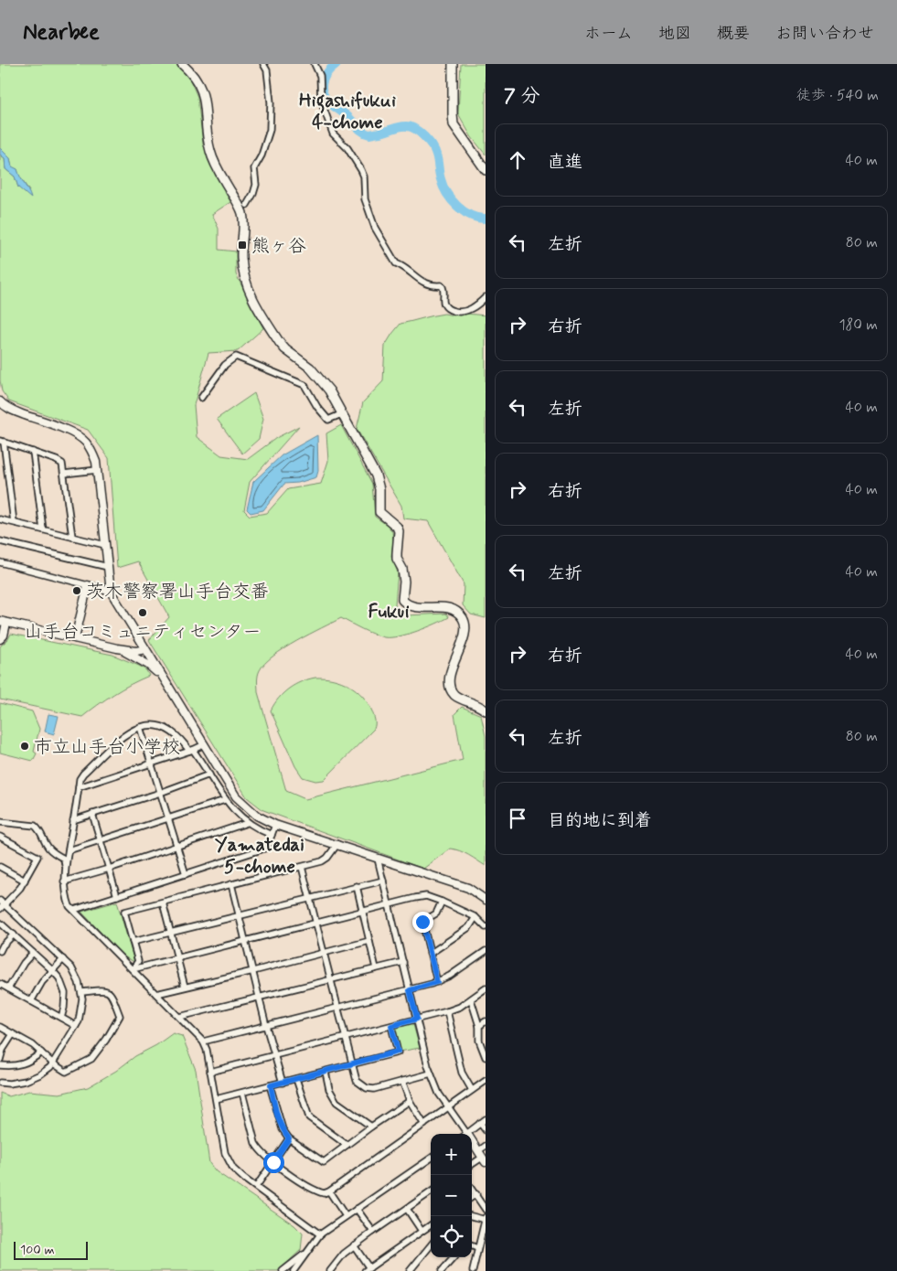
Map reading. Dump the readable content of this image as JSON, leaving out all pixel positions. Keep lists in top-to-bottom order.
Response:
{
  "districts": ["Higashifukui 4-chome", "Fukui", "Yamatedai 5-chome"],
  "places": {
    "transit": ["熊ヶ谷"],
    "other": ["茨木警察署山手台交番", "山手台コミュニティセンター", "市立山手台小学校"]
  },
  "scale_bar": "100 m",
  "page": {
    "header": "Nearbee",
    "nav": [
      "ホーム",
      "地図",
      "概要",
      "お問い合わせ"
    ],
    "heading": ["7 分", "徒歩 · 540 m"],
    "list": [
      ["直進", "40 m"],
      ["左折", "80 m"],
      ["右折", "180 m"],
      ["左折", "40 m"],
      ["右折", "40 m"],
      ["左折", "40 m"],
      ["右折", "40 m"],
      ["左折", "80 m"],
      "目的地に到着"
    ],
    "map_buttons": ["+", "−"],
    "scale": "100 m"
  }
}
